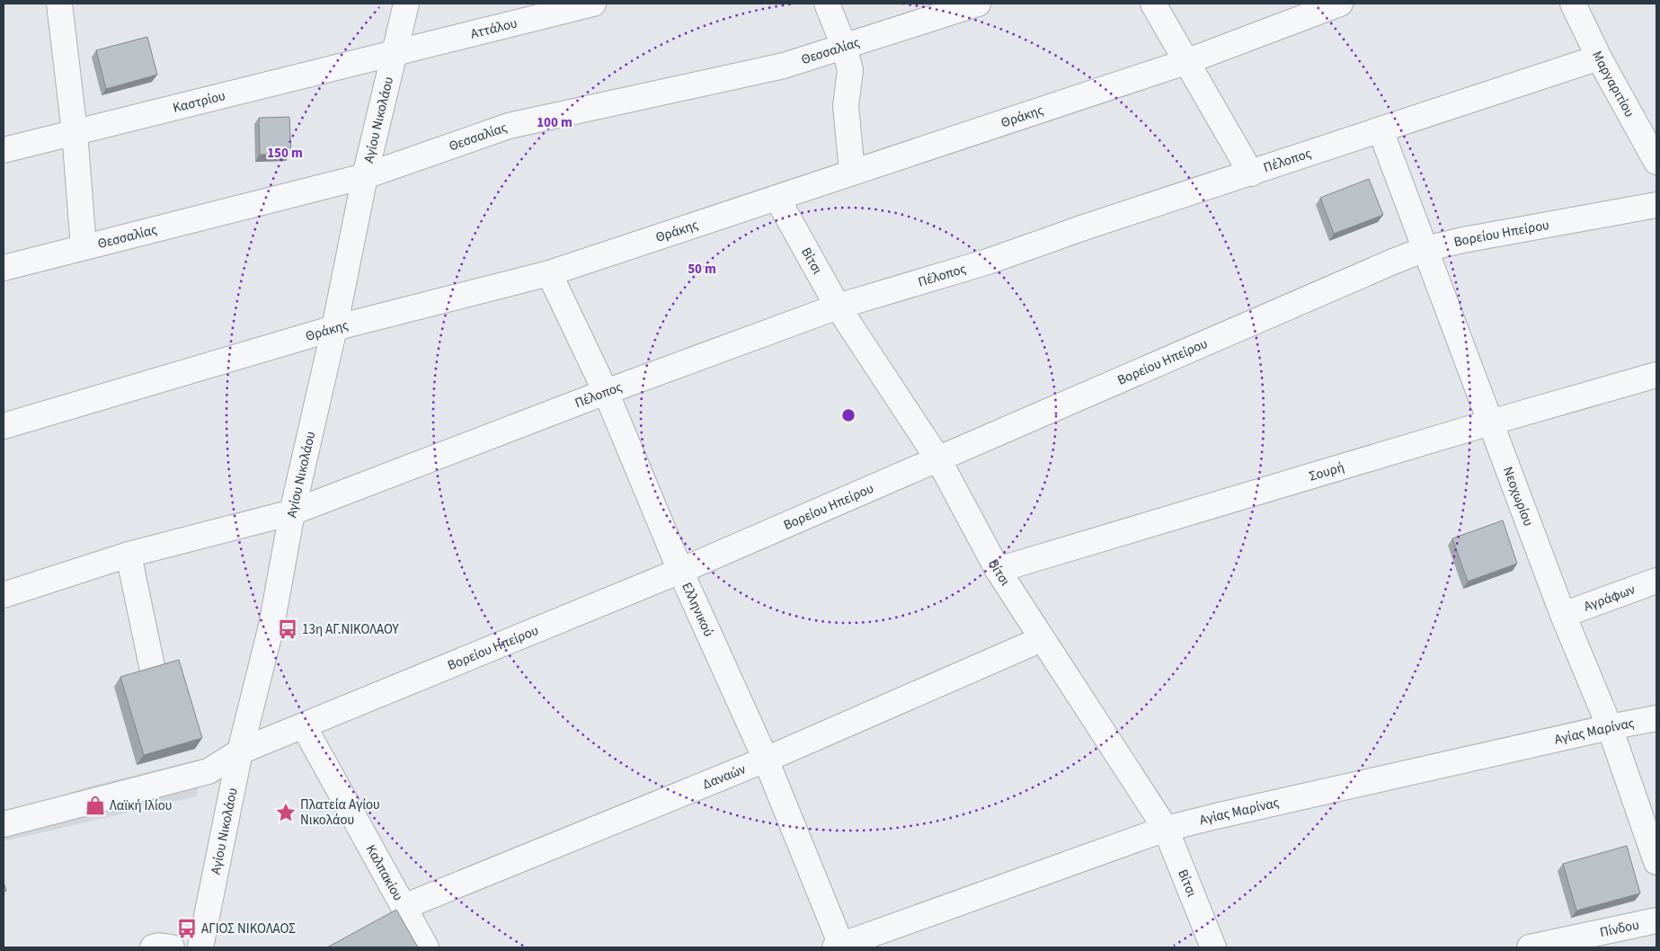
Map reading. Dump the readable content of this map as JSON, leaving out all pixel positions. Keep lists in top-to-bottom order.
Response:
{
  "streets": {
    "street": [
      "Αττάλου",
      "Θεσσαλίας",
      "Μαργαριτίου",
      "Καστρίου",
      "Θράκης",
      "Αγίου Νικολάου",
      "Πέλοπος",
      "Βορείου Ηπείρου",
      "Βίτσι",
      "Σουρή",
      "Νεοχωρίου",
      "Αγράφων",
      "Ελληνικού",
      "Αγίας Μαρίνας",
      "Δαναών",
      "Καλπακίου",
      "Πίνδου"
    ]
  },
  "crossings": [
    ["Αττάλου", "Καστρίου"],
    ["Αττάλου", "Αγίου Νικολάου"],
    ["Θεσσαλίας", "Αγίου Νικολάου"],
    ["Μαργαριτίου", "Πέλοπος"],
    ["Καστρίου", "Αγίου Νικολάου"],
    ["Θράκης", "Αγίου Νικολάου"],
    ["Θράκης", "Βίτσι"],
    ["Θράκης", "Ελληνικού"],
    ["Αγίου Νικολάου", "Πέλοπος"],
    ["Αγίου Νικολάου", "Βορείου Ηπείρου"],
    ["Πέλοπος", "Βίτσι"],
    ["Πέλοπος", "Νεοχωρίου"],
    ["Πέλοπος", "Ελληνικού"],
    ["Βορείου Ηπείρου", "Βίτσι"],
    ["Βορείου Ηπείρου", "Νεοχωρίου"],
    ["Βορείου Ηπείρου", "Ελληνικού"],
    ["Βορείου Ηπείρου", "Καλπακίου"],
    ["Βίτσι", "Σουρή"],
    ["Βίτσι", "Αγίας Μαρίνας"],
    ["Βίτσι", "Δαναών"],
    ["Σουρή", "Νεοχωρίου"],
    ["Νεοχωρίου", "Αγράφων"],
    ["Νεοχωρίου", "Αγίας Μαρίνας"],
    ["Ελληνικού", "Αγίας Μαρίνας"],
    ["Ελληνικού", "Δαναών"],
    ["Δαναών", "Καλπακίου"]
  ],
  "places": {
    "bus stop": ["13η ΑΓ.ΝΙΚΟΛΑΟΥ", "ΑΓΙΟΣ ΝΙΚΟΛΑΟΣ"],
    "shop": ["Λαϊκή Ιλίου"],
    "place": ["Πλατεία Αγίου Νικολάου"]
  },
  "rings": ["100 m", "150 m", "50 m"]
}
